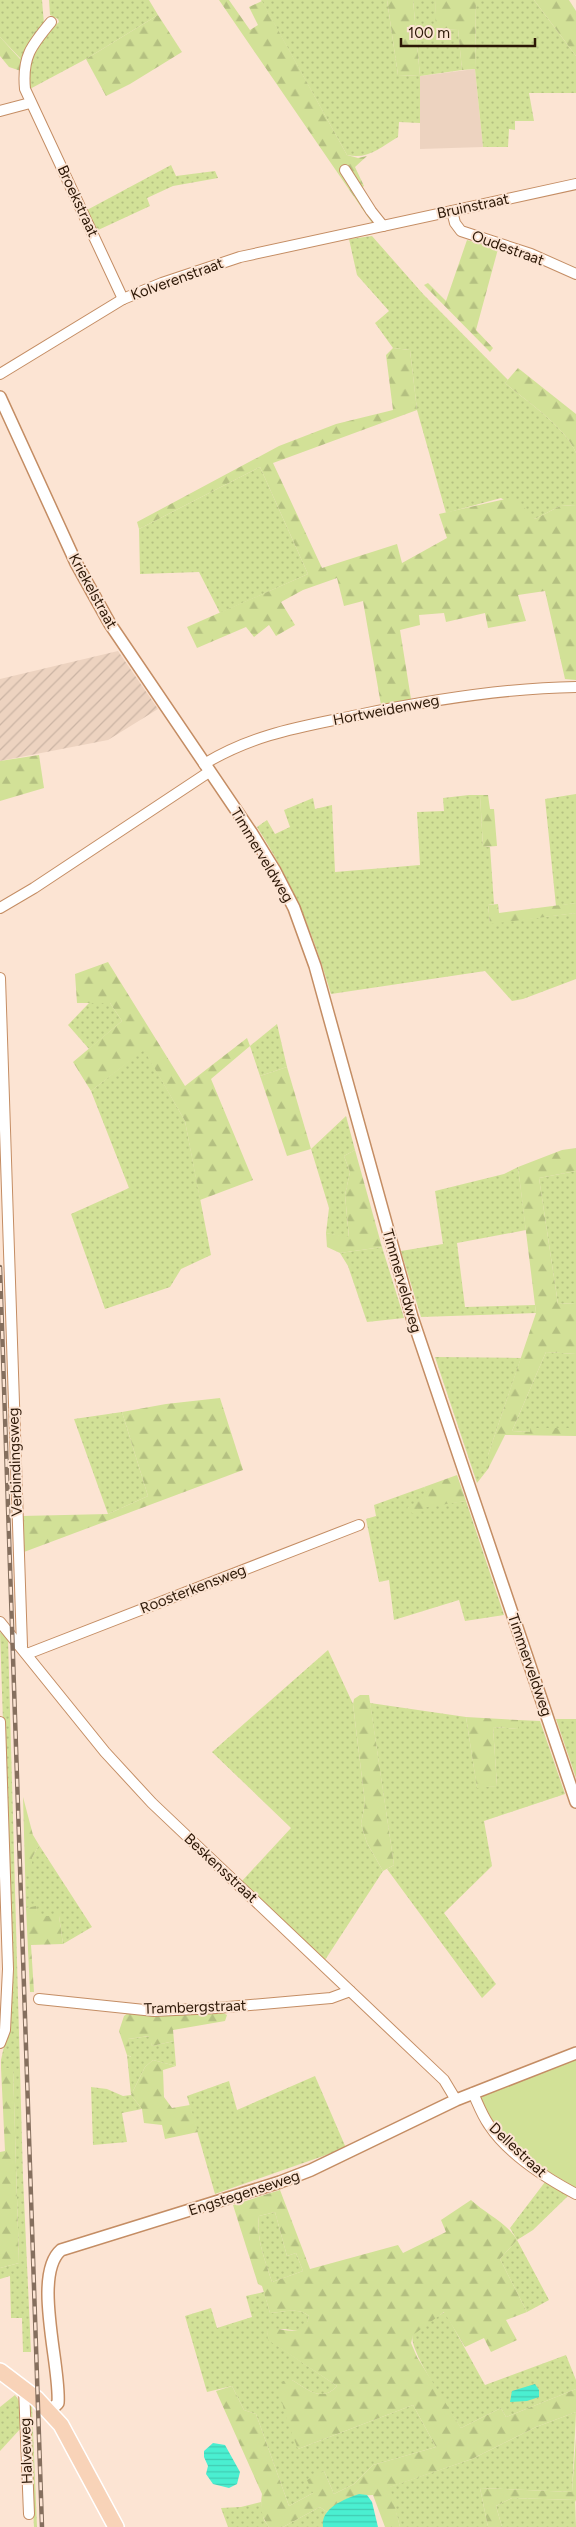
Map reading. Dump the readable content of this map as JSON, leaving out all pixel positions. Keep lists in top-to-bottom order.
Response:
{
  "streets": {
    "main road": ["Halveweg"],
    "street": [
      "Broekstraat",
      "Bruinstraat",
      "Oudestraat",
      "Kolverenstraat",
      "Kriekelstraat",
      "Hortweidenweg",
      "Timmerveldweg",
      "Verbindingsweg",
      "Roosterkensweg",
      "Beskensstraat",
      "Trambergstraat",
      "Dellestraat",
      "Engstegenseweg"
    ]
  },
  "crossings": [
    ["Broekstraat", "Kolverenstraat"],
    ["Bruinstraat", "Oudestraat"],
    ["Bruinstraat", "Kolverenstraat"],
    ["Kriekelstraat", "Hortweidenweg"],
    ["Kriekelstraat", "Timmerveldweg"],
    ["Hortweidenweg", "Timmerveldweg"],
    ["Verbindingsweg", "Roosterkensweg"],
    ["Verbindingsweg", "Beskensstraat"],
    ["Roosterkensweg", "Beskensstraat"],
    ["Beskensstraat", "Trambergstraat"],
    ["Beskensstraat", "Engstegenseweg"],
    ["Dellestraat", "Engstegenseweg"],
    ["Engstegenseweg", "Halveweg"]
  ],
  "scale_bar": "100 m"
}
